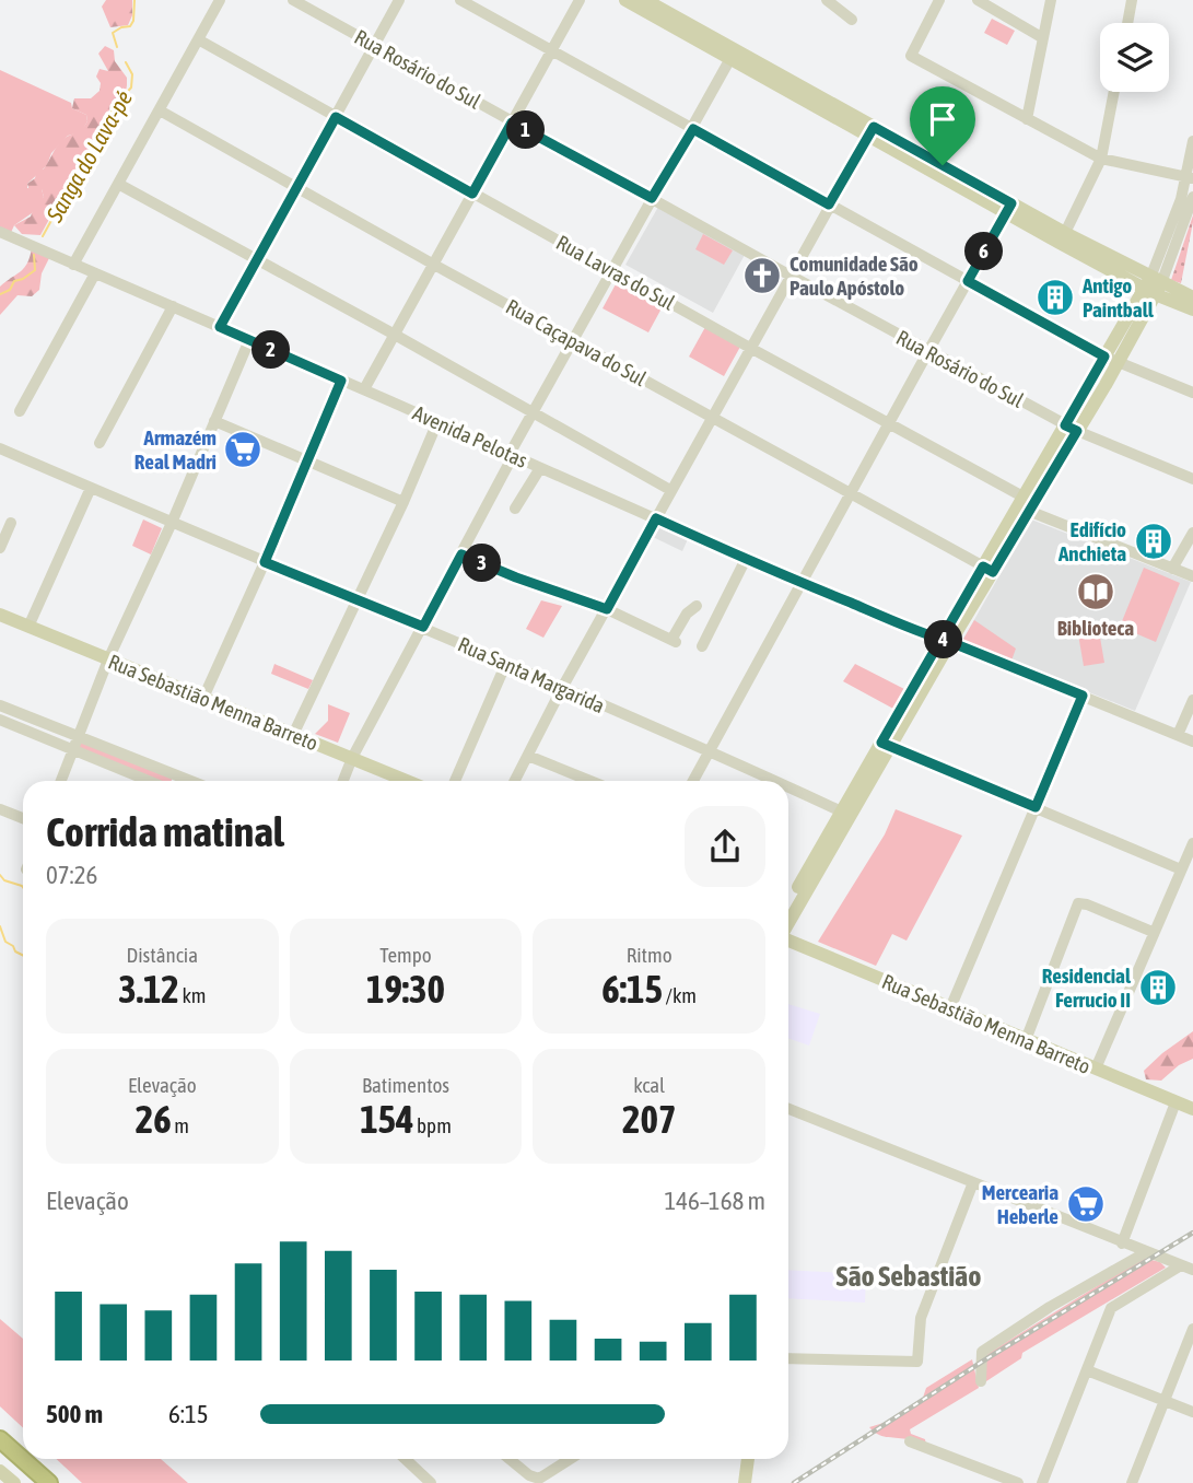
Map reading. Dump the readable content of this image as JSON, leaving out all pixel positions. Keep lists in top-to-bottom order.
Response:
{
  "streets": {
    "main road": ["Rua Sebastião Menna Barreto"],
    "street": [
      "Rua Rosário do Sul",
      "Rua Lavras do Sul",
      "Rua Caçapava do Sul",
      "Avenida Pelotas",
      "Rua Santa Margarida"
    ]
  },
  "districts": ["São Sebastião"],
  "water": ["Sanga do Lava-pé"],
  "places": {
    "church": ["Comunidade São Paulo Apóstolo"],
    "building": ["Antigo Paintball", "Edifício Anchieta", "Residencial Ferrucio II"],
    "supermarket": ["Armazém Real Madri", "Mercearia Heberle"],
    "library": ["Biblioteca"]
  },
  "page": {
    "pins": [
      "1",
      "6",
      "2",
      "3",
      "4"
    ],
    "heading": ["Corrida matinal", "07:26"],
    "stats": [
      ["Distância", "3.12 km"],
      ["Tempo", "19:30"],
      ["Ritmo", "6:15 /km"],
      ["Elevação", "26 m"],
      ["Batimentos", "154 bpm"],
      ["kcal", "207"]
    ],
    "chart": ["Elevação", "146–168 m"],
    "list": [
      {
        "name": "500 m",
        "note": "6:15"
      }
    ]
  }
}
